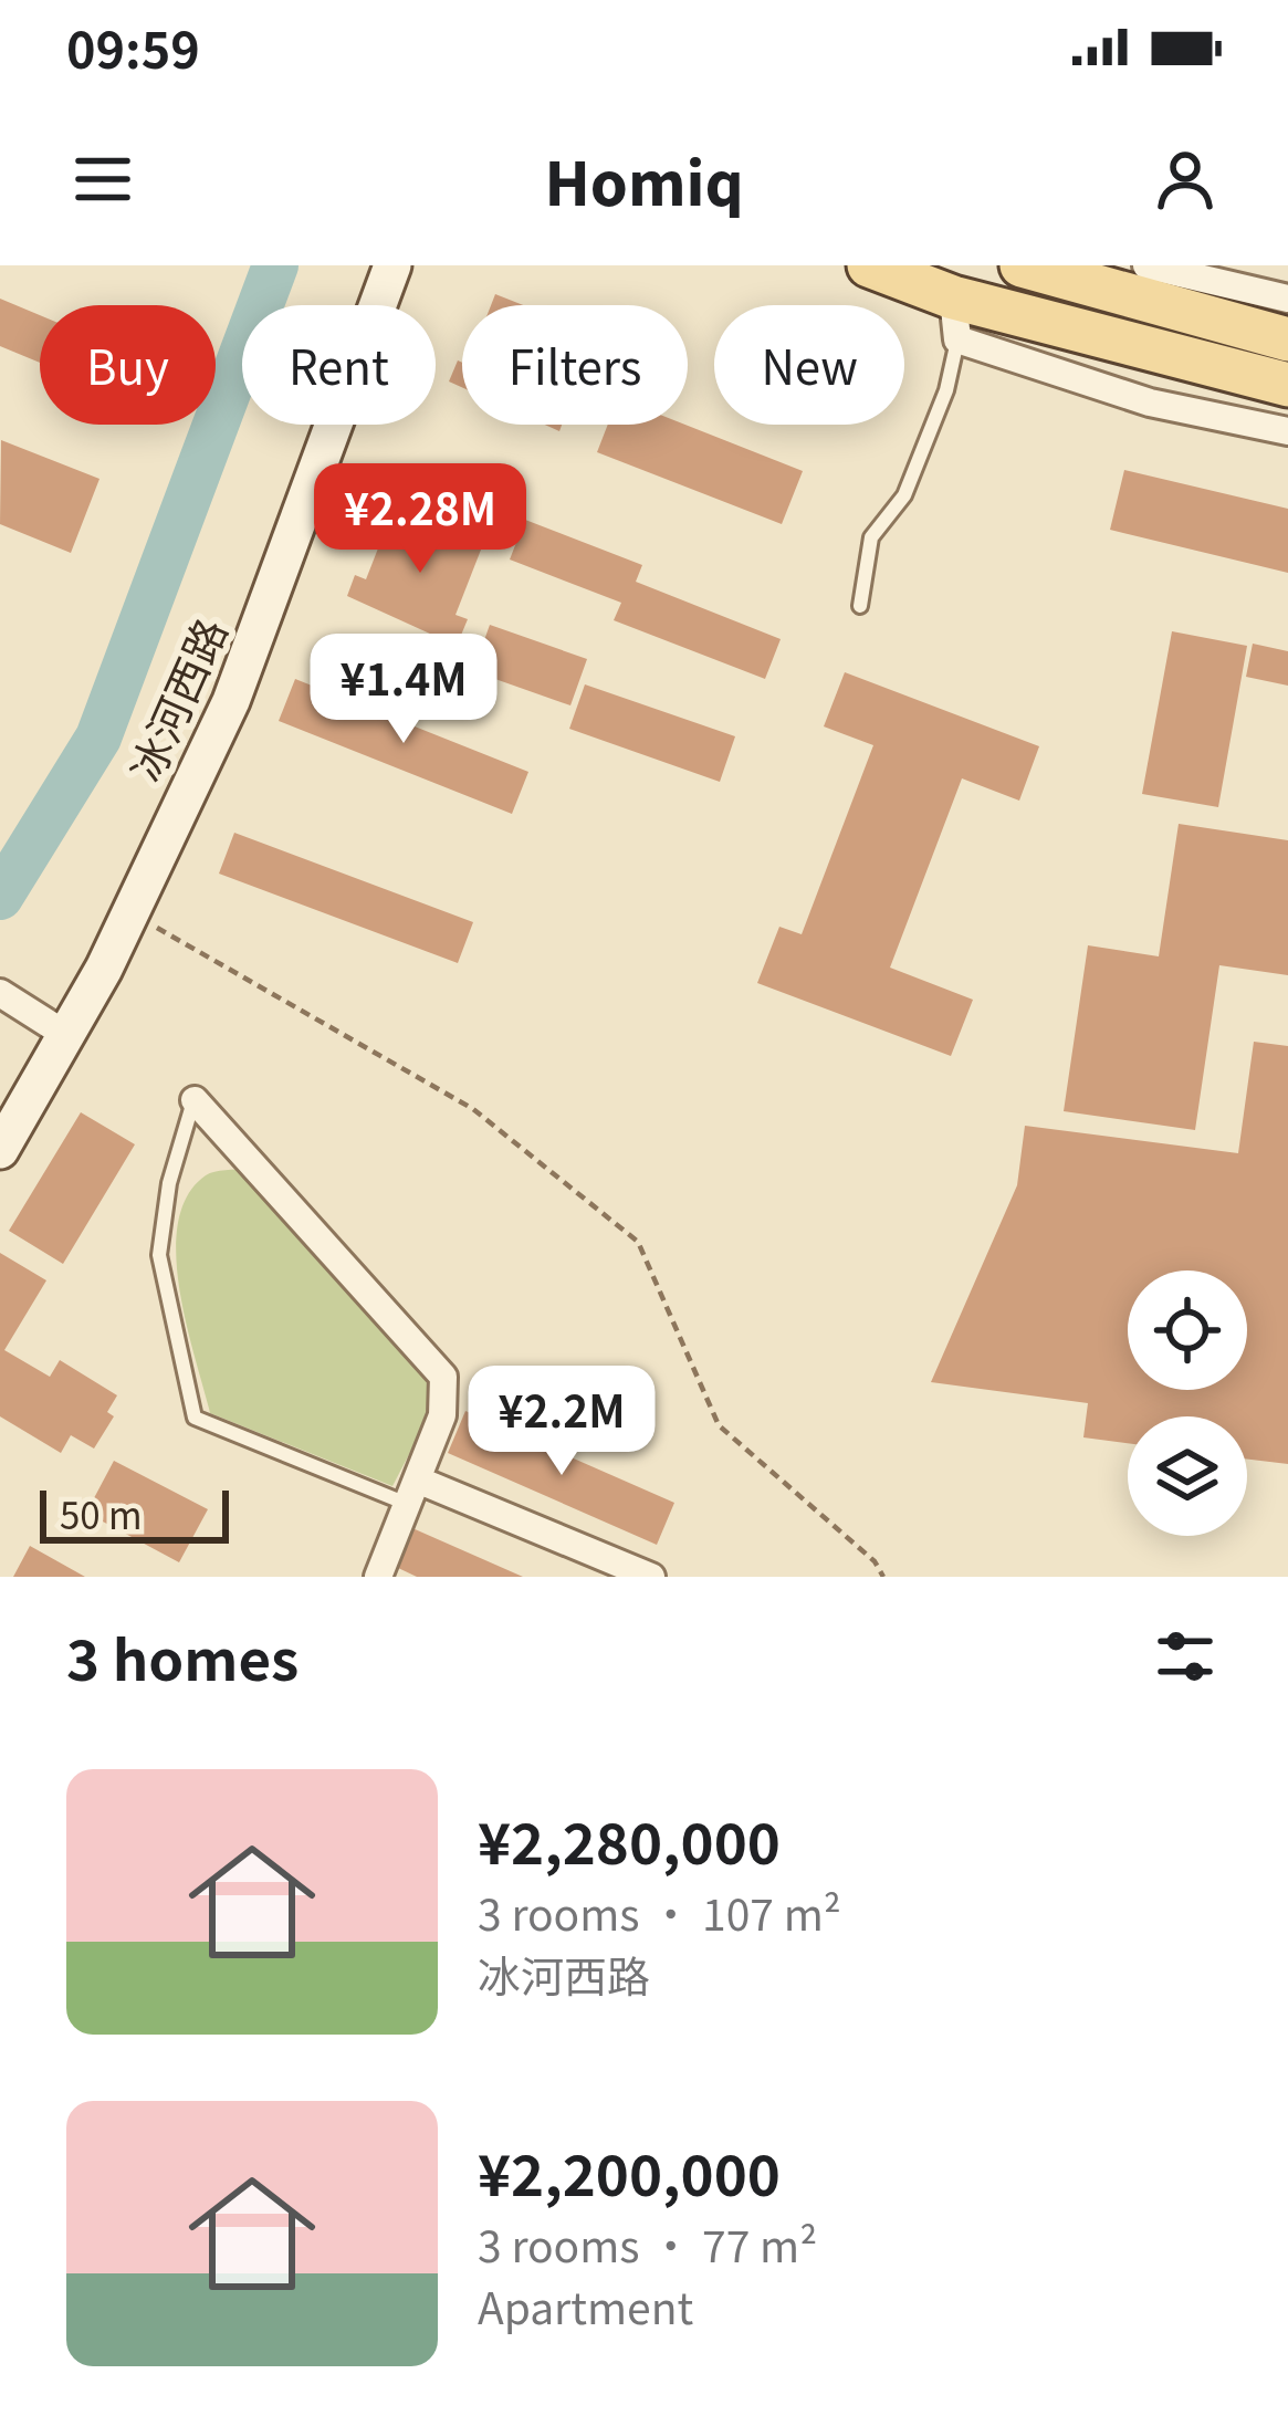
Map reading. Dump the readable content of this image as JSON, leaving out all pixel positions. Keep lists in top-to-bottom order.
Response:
{
  "streets": {
    "main road": ["冰河西路"]
  },
  "scale_bar": "50 m",
  "page": {
    "status": "09:59",
    "header": "Homiq",
    "chip": [
      "Buy",
      "Rent",
      "Filters",
      "New"
    ],
    "price": ["¥2.28M", "¥1.4M", "¥2.2M"],
    "scale": "50 m",
    "heading": "3 homes",
    "list": [
      {
        "name": "¥2,280,000",
        "note": "3 rooms · 107 m² · 冰河西路"
      },
      {
        "name": "¥2,200,000",
        "note": "3 rooms · 77 m² · Apartment"
      }
    ]
  }
}
